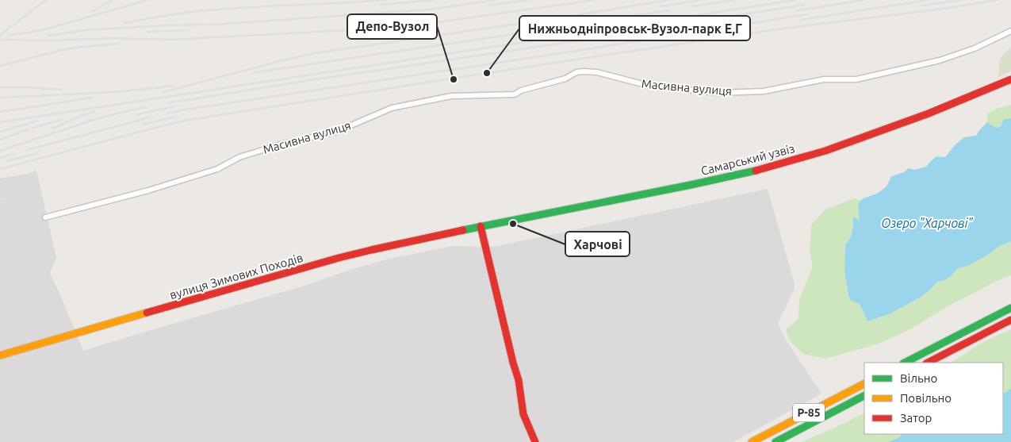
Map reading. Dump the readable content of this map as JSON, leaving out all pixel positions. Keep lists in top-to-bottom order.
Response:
{
  "streets": {
    "main road": ["Самарський узвіз", "вулиця Зимових Походів", "Р-85"],
    "street": ["Масивна вулиця"]
  },
  "crossings": [
    ["Самарський узвіз", "вулиця Зимових Походів"]
  ],
  "water": ["Озеро \"Харчові\""],
  "places": ["Нижньодніпровськ-Вузол-парк Е,Г", "Депо-Вузол", "Харчові"],
  "legend": ["Вільно", "Повільно", "Затор"]
}
